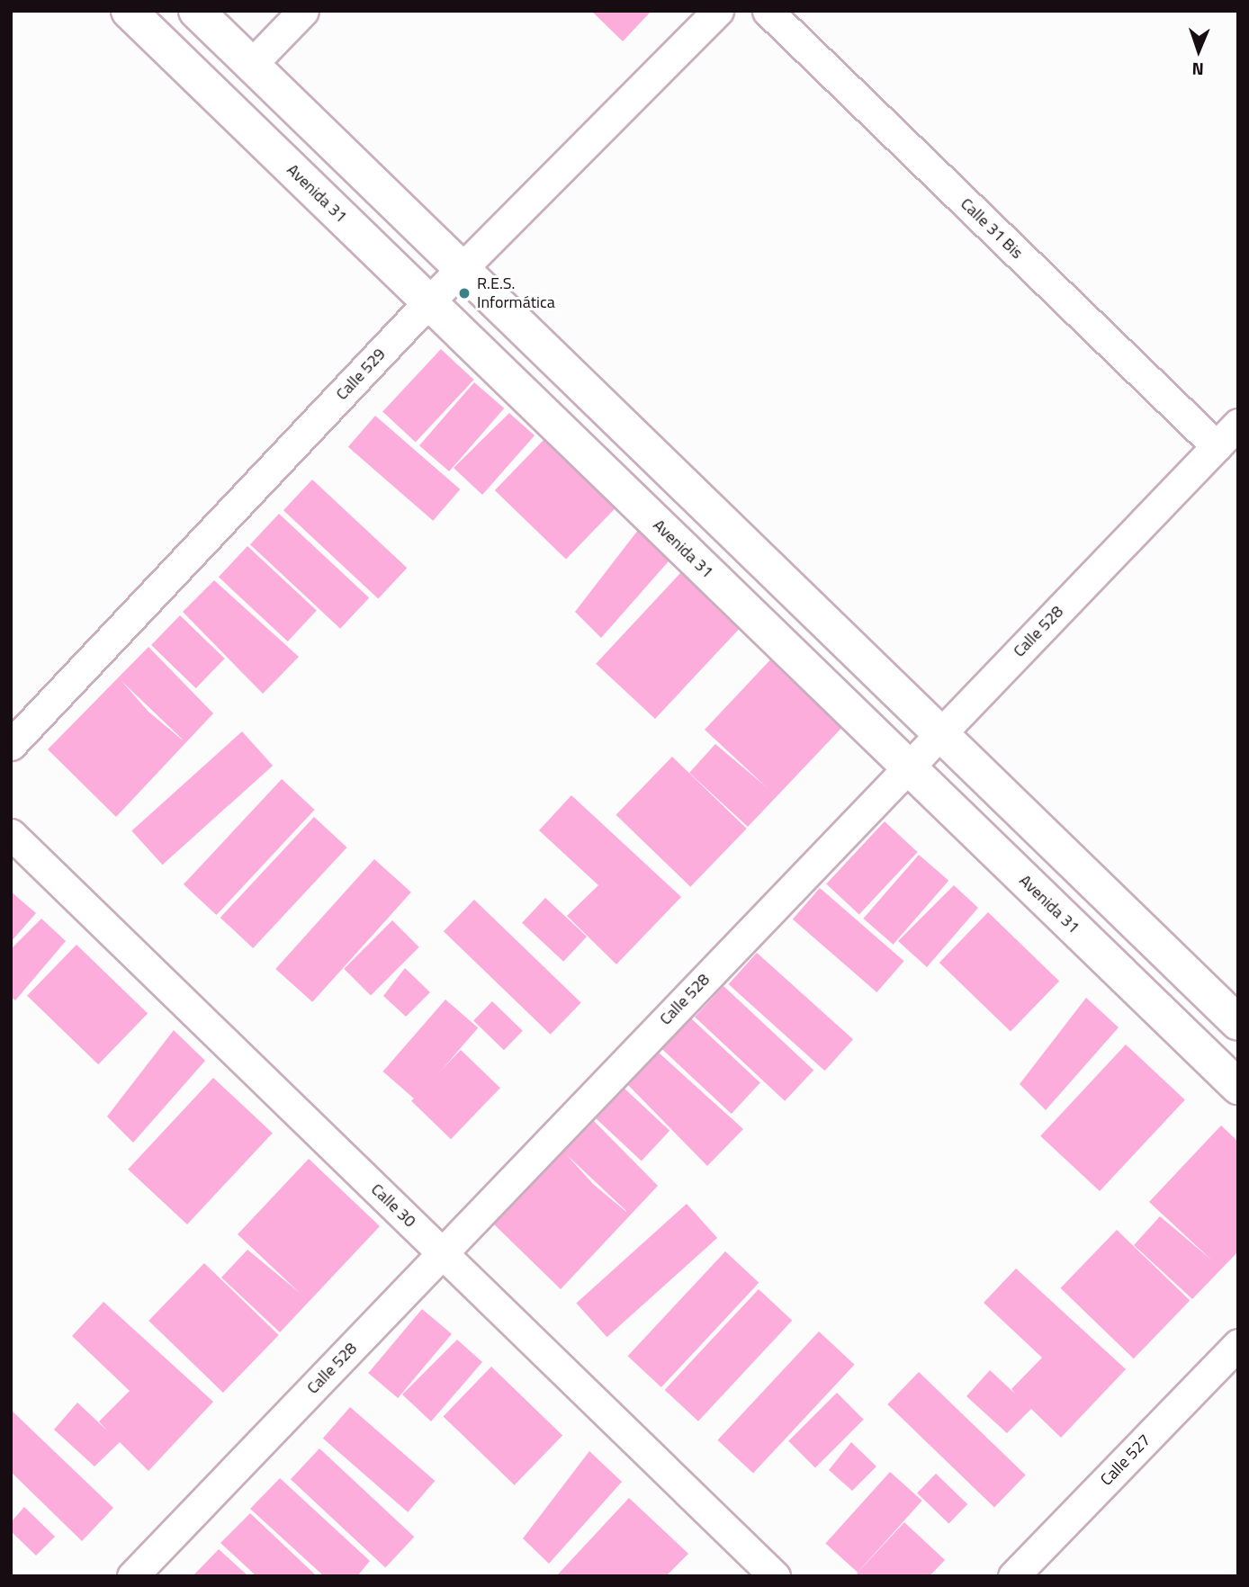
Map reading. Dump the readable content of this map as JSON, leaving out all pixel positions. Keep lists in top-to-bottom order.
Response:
{
  "streets": {
    "main road": ["Avenida 31"],
    "street": [
      "Calle 31 Bis",
      "Calle 529",
      "Calle 528",
      "Calle 30",
      "Calle 527"
    ]
  },
  "crossings": [
    ["Avenida 31", "Calle 529"],
    ["Avenida 31", "Calle 528"],
    ["Calle 31 Bis", "Calle 528"],
    ["Calle 528", "Calle 30"]
  ],
  "places": ["R.E.S. Informática"],
  "north": "bottom"
}
